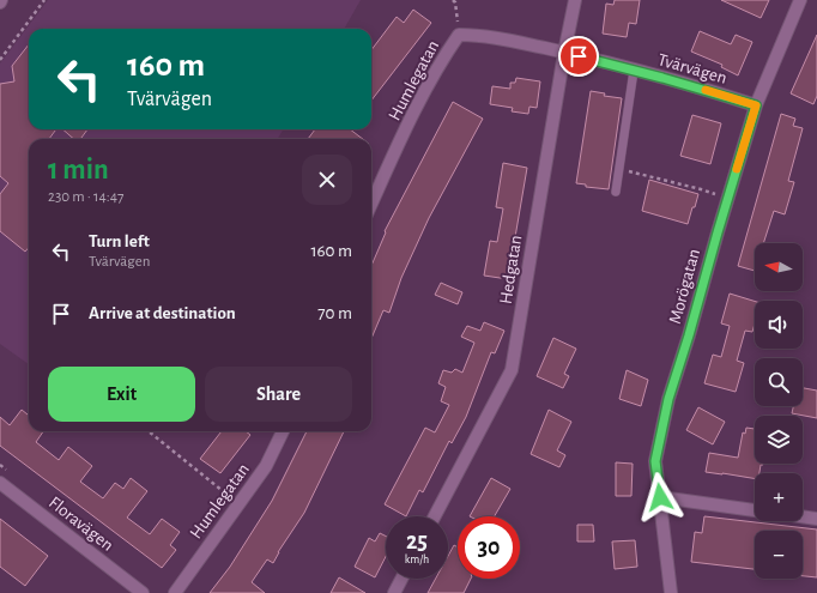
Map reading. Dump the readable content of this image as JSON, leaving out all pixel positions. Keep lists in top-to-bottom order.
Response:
{
  "streets": {
    "street": [
      "Tvärvägen",
      "Humlegatan",
      "Hedgatan",
      "Morögatan",
      "Floravägen"
    ]
  },
  "crossings": [
    ["Tvärvägen", "Humlegatan"],
    ["Tvärvägen", "Hedgatan"],
    ["Tvärvägen", "Morögatan"],
    ["Humlegatan", "Hedgatan"]
  ],
  "north": "left",
  "page": {
    "turn": ["160 m", "Tvärvägen"],
    "heading": ["1 min", "230 m · 14:47"],
    "list": [
      {
        "name": "Turn left",
        "note": "Tvärvägen",
        "value": "160 m"
      },
      {
        "name": "Arrive at destination",
        "value": "70 m"
      }
    ],
    "map_buttons": ["+", "−"],
    "buttons": ["Exit", "Share"],
    "speed": "25 km/h",
    "limit": "30"
  }
}
